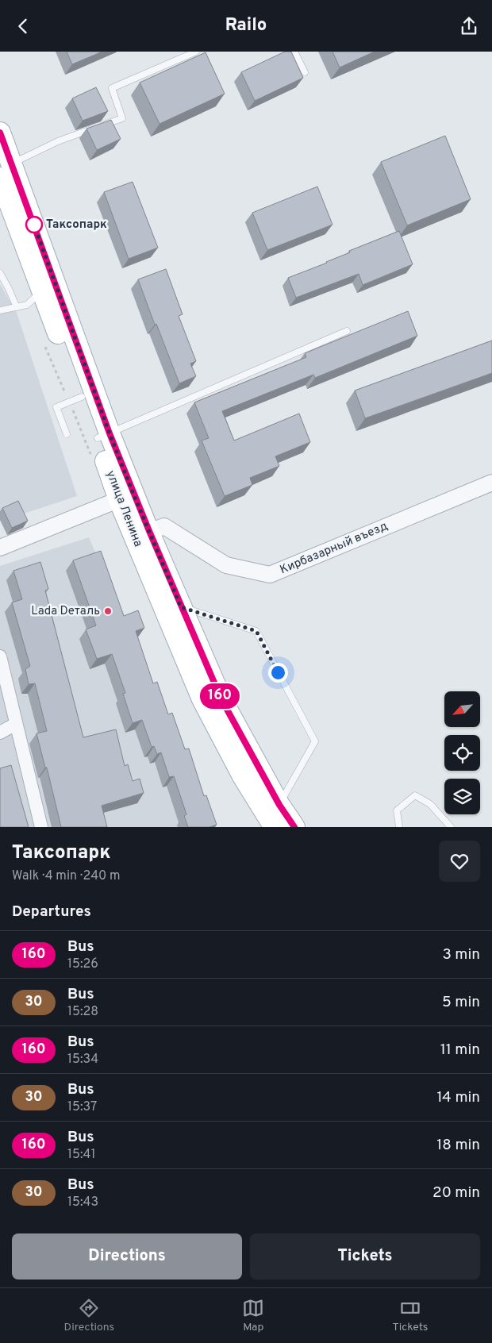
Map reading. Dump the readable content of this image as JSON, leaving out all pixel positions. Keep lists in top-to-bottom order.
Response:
{
  "streets": {
    "main road": ["улица Ленина"],
    "street": ["Кирбазарный въезд"]
  },
  "crossings": [
    ["улица Ленина", "Кирбазарный въезд"]
  ],
  "places": ["Таксопарк", "Lada Dеталь"],
  "lines": ["bus line 160"],
  "north": "bottom left",
  "page": {
    "header": "Railo",
    "on_map": "160",
    "heading": [
      ["Таксопарк", "Walk · 4 min · 240 m"],
      "Departures"
    ],
    "list": [
      {
        "mark": "160",
        "name": "Bus",
        "note": "15:26",
        "value": "3 min"
      },
      {
        "mark": "30",
        "name": "Bus",
        "note": "15:28",
        "value": "5 min"
      },
      {
        "mark": "160",
        "name": "Bus",
        "note": "15:34",
        "value": "11 min"
      },
      {
        "mark": "30",
        "name": "Bus",
        "note": "15:37",
        "value": "14 min"
      },
      {
        "mark": "160",
        "name": "Bus",
        "note": "15:41",
        "value": "18 min"
      },
      {
        "mark": "30",
        "name": "Bus",
        "note": "15:43",
        "value": "20 min"
      }
    ],
    "buttons": ["Directions", "Tickets"],
    "tabs": ["Directions", "Map", "Tickets"]
  }
}
